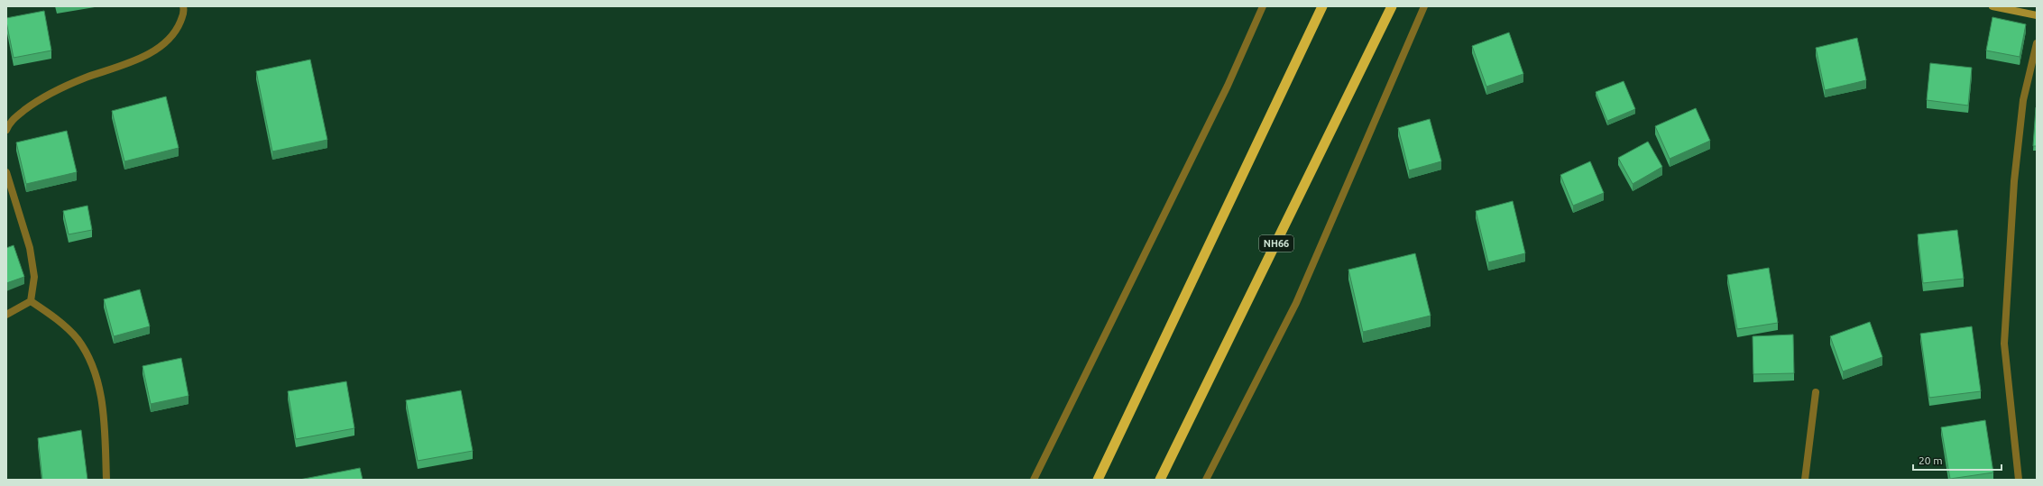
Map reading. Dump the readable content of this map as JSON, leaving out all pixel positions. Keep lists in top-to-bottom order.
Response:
{
  "streets": {
    "highway": ["NH66"]
  },
  "scale_bar": "20 m"
}
